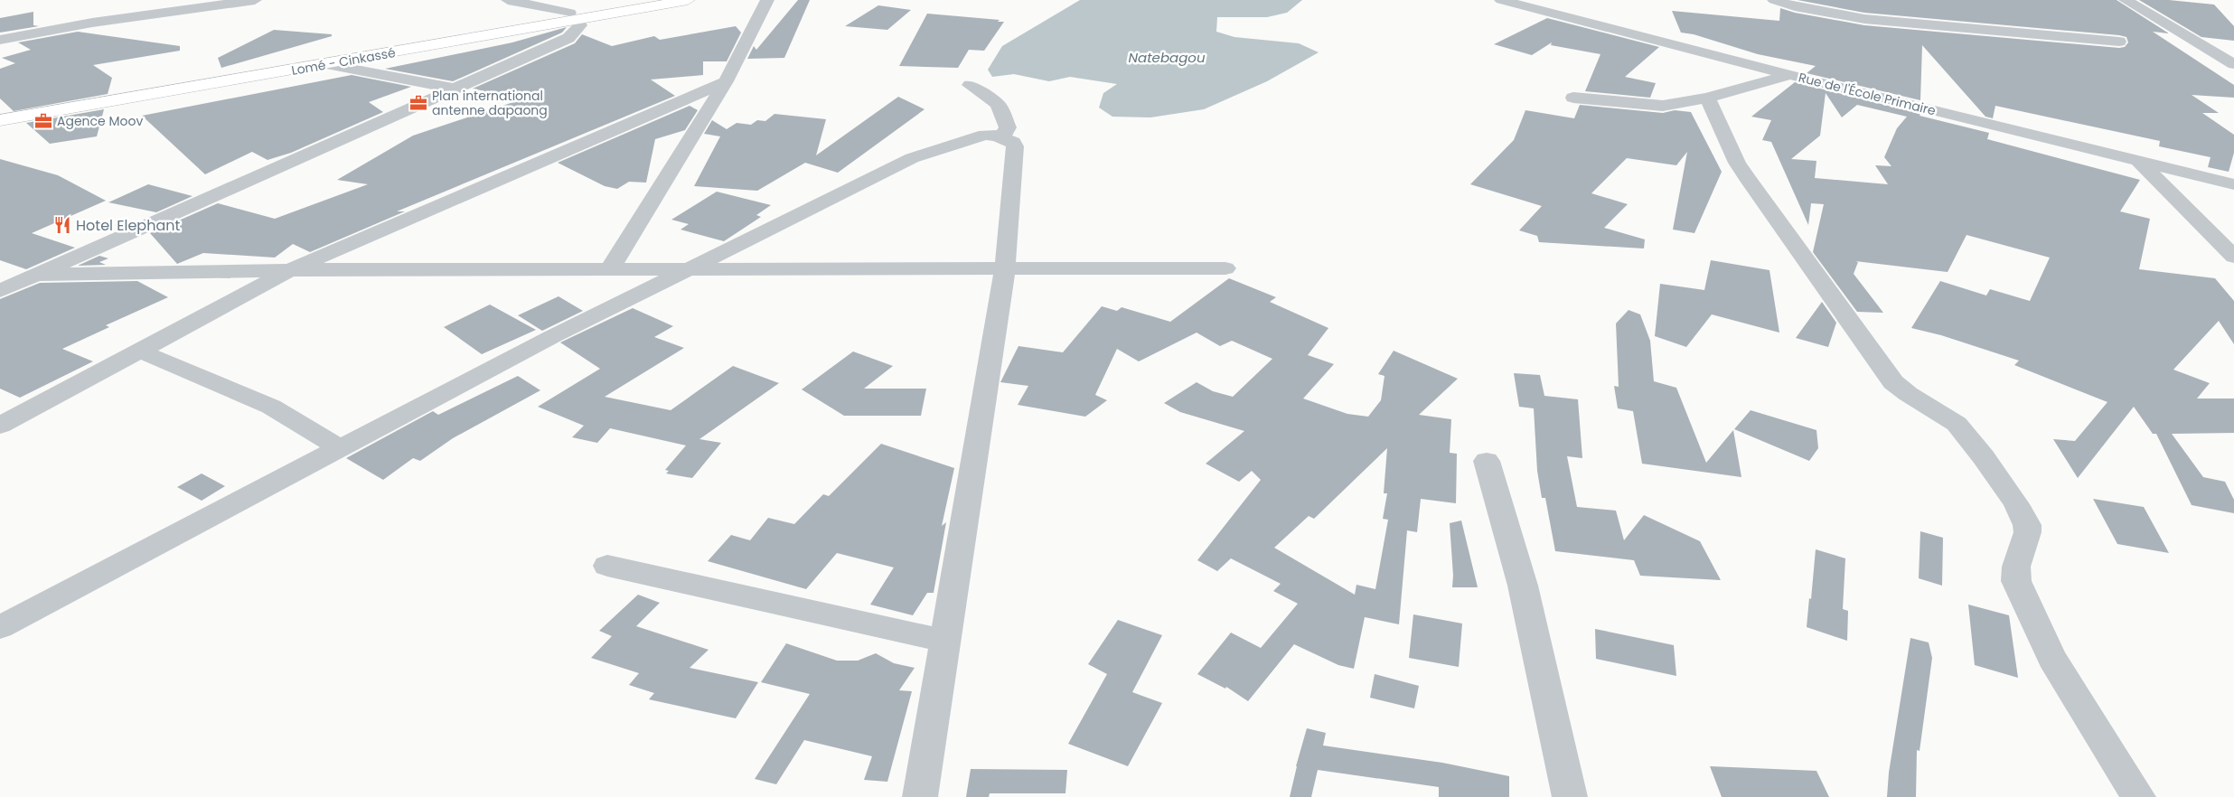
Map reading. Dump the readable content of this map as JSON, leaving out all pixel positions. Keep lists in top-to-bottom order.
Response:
{
  "streets": {
    "highway": ["Lomé - Cinkassé"],
    "street": ["Rue de l'École Primaire"]
  },
  "water": ["Natebagou"],
  "places": {
    "office": ["Plan international antenne dapaong", "Agence Moov"],
    "restaurant": ["Hotel Elephant"]
  }
}
